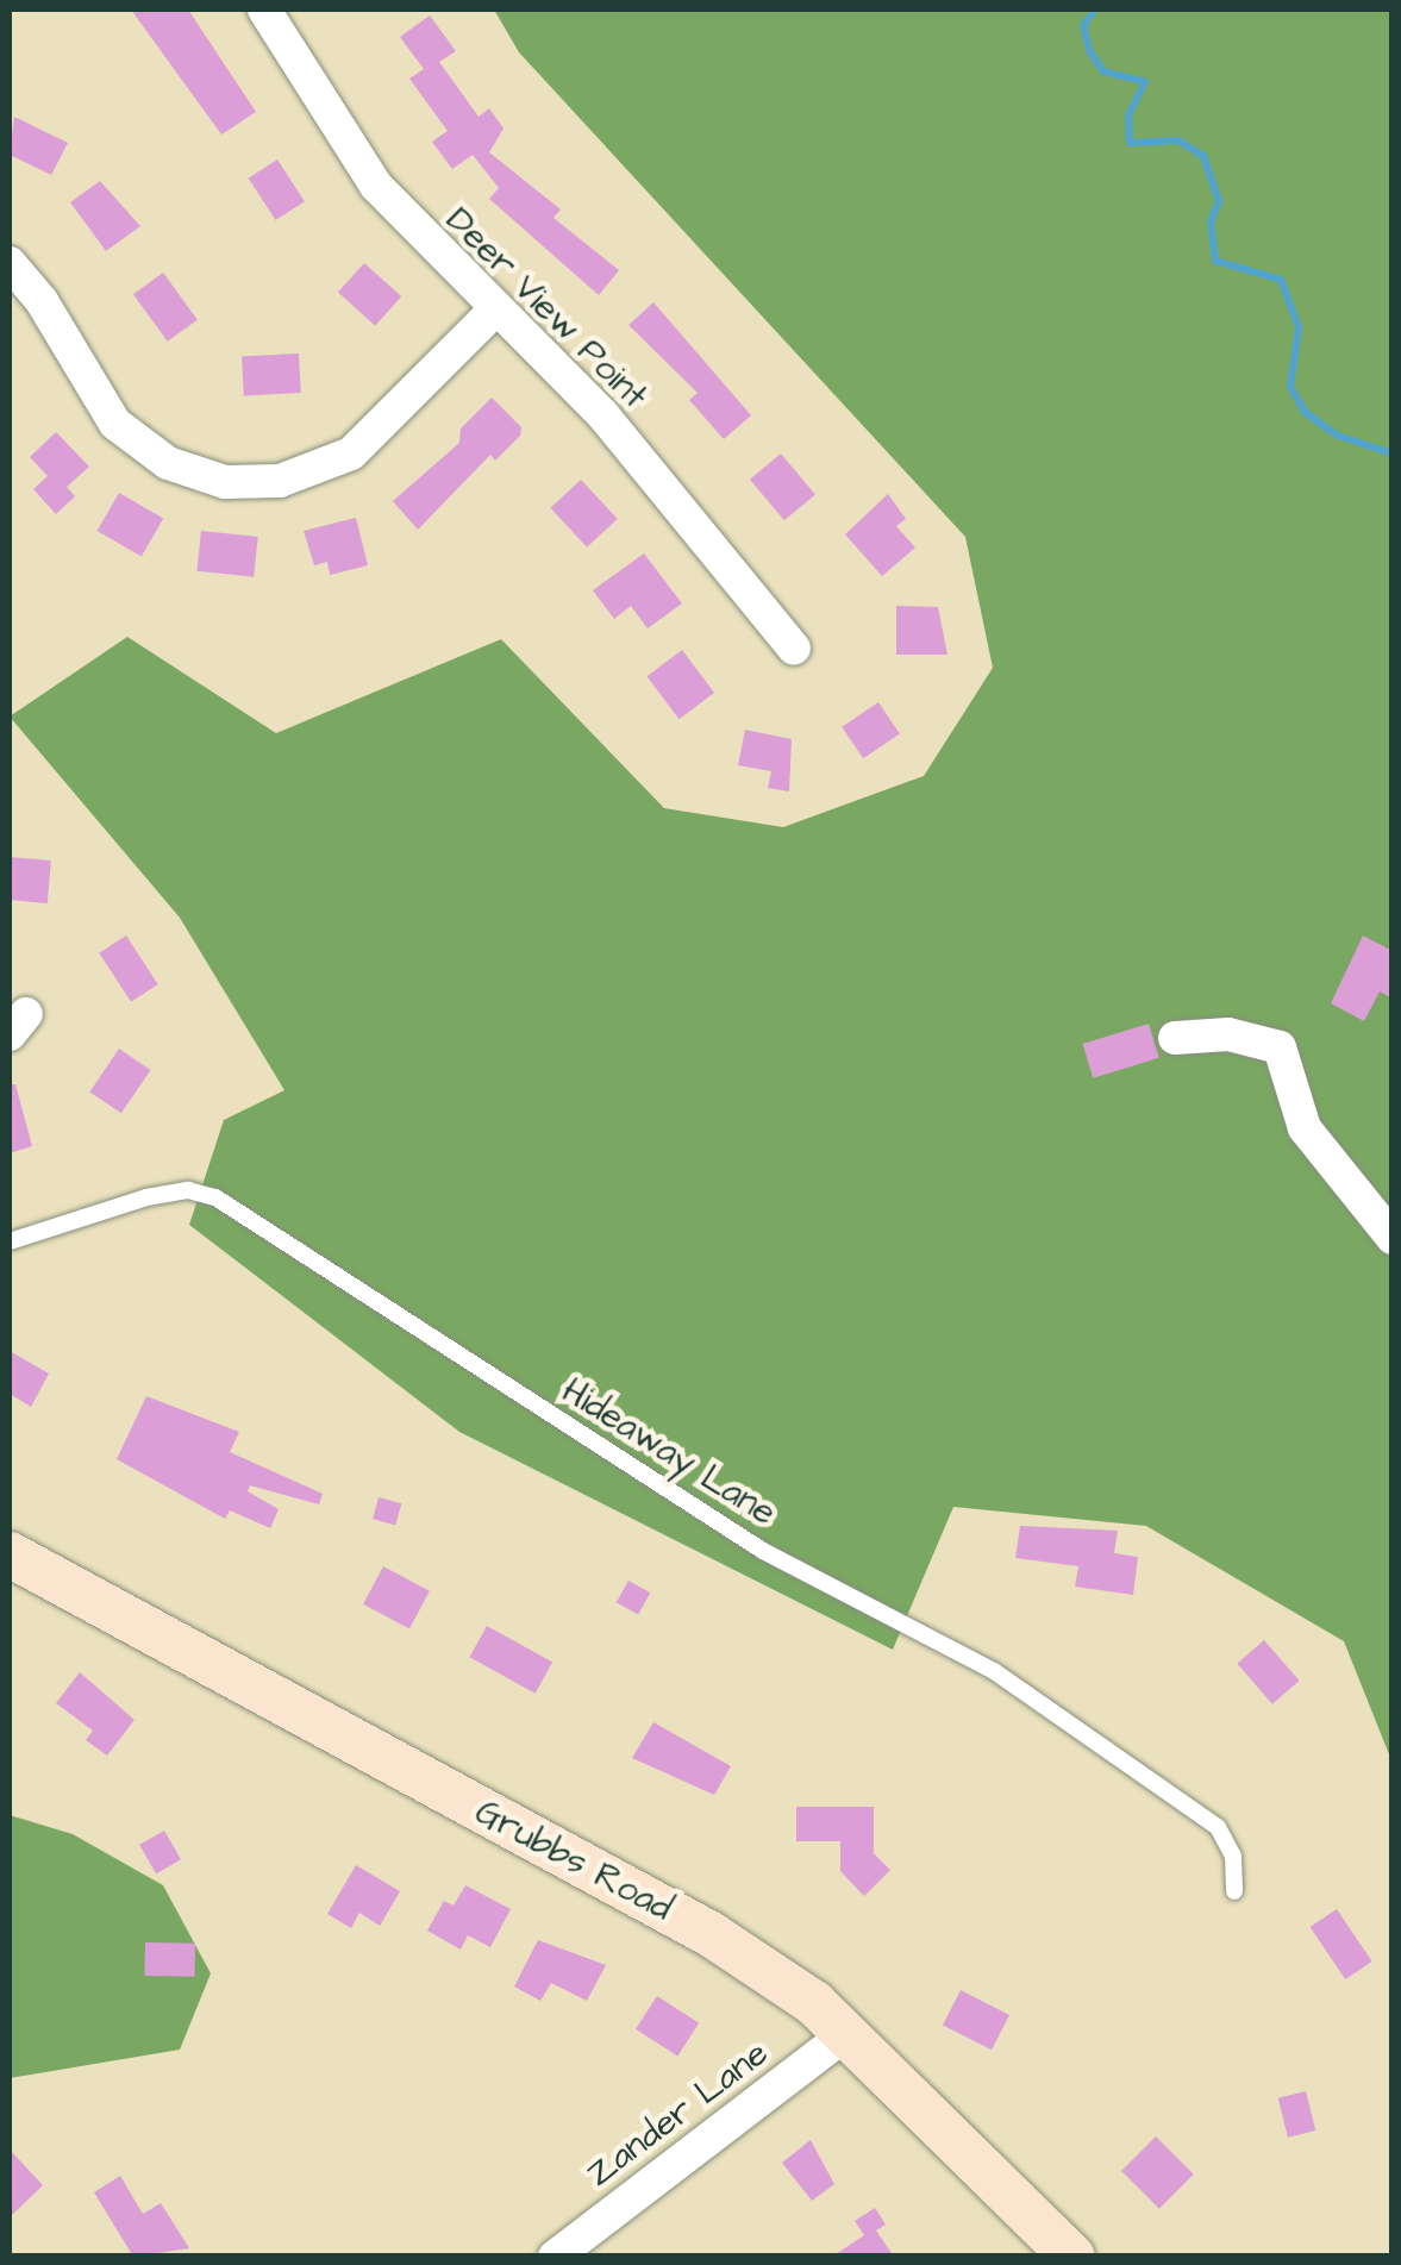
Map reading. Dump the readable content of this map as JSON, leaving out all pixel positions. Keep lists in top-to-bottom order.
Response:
{
  "streets": {
    "street": ["Deer View Point", "Grubbs Road", "Zander Lane"],
    "lane": ["Hideaway Lane"]
  },
  "crossings": [
    ["Grubbs Road", "Zander Lane"]
  ]
}
